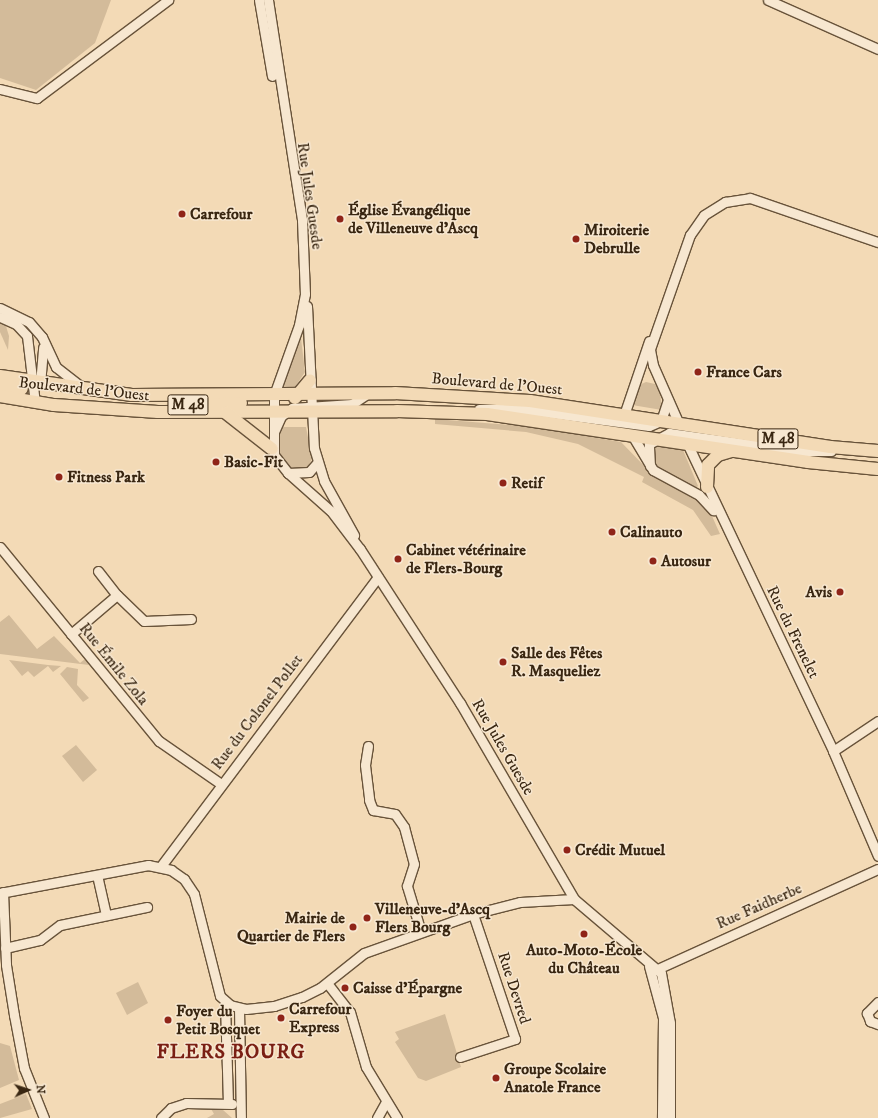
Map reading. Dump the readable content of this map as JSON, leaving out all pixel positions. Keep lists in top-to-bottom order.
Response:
{
  "streets": {
    "main road": ["Boulevard de l'Ouest", "M 48"],
    "street": [
      "Rue Jules Guesde",
      "Rue du Frenelet",
      "Rue Émile Zola",
      "Rue du Colonel Pollet",
      "Rue Faidherbe",
      "Rue Devred"
    ]
  },
  "crossings": [
    ["Rue Jules Guesde", "Boulevard de l'Ouest"],
    ["Rue Jules Guesde", "M 48"],
    ["Rue Jules Guesde", "Rue du Colonel Pollet"],
    ["Rue Jules Guesde", "Rue Faidherbe"],
    ["Boulevard de l'Ouest", "M 48"],
    ["Boulevard de l'Ouest", "Rue du Frenelet"],
    ["Rue Émile Zola", "Rue du Colonel Pollet"]
  ],
  "districts": ["FLERS BOURG"],
  "places": [
    "Carrefour",
    "Église Évangélique de Villeneuve d'Ascq",
    "Miroiterie Debrulle",
    "France Cars",
    "Basic-Fit",
    "Fitness Park",
    "Retif",
    "Calinauto",
    "Cabinet vétérinaire de Flers-Bourg",
    "Autosur",
    "Avis",
    "Salle des Fêtes R. Masqueliez",
    "Crédit Mutuel",
    "Villeneuve-d'Ascq Flers Bourg",
    "Mairie de Quartier de Flers",
    "Auto-Moto-École du Château",
    "Caisse d'Épargne",
    "Carrefour Express",
    "Foyer du Petit Bosquet",
    "Groupe Scolaire Anatole France"
  ],
  "north": "right"
}
